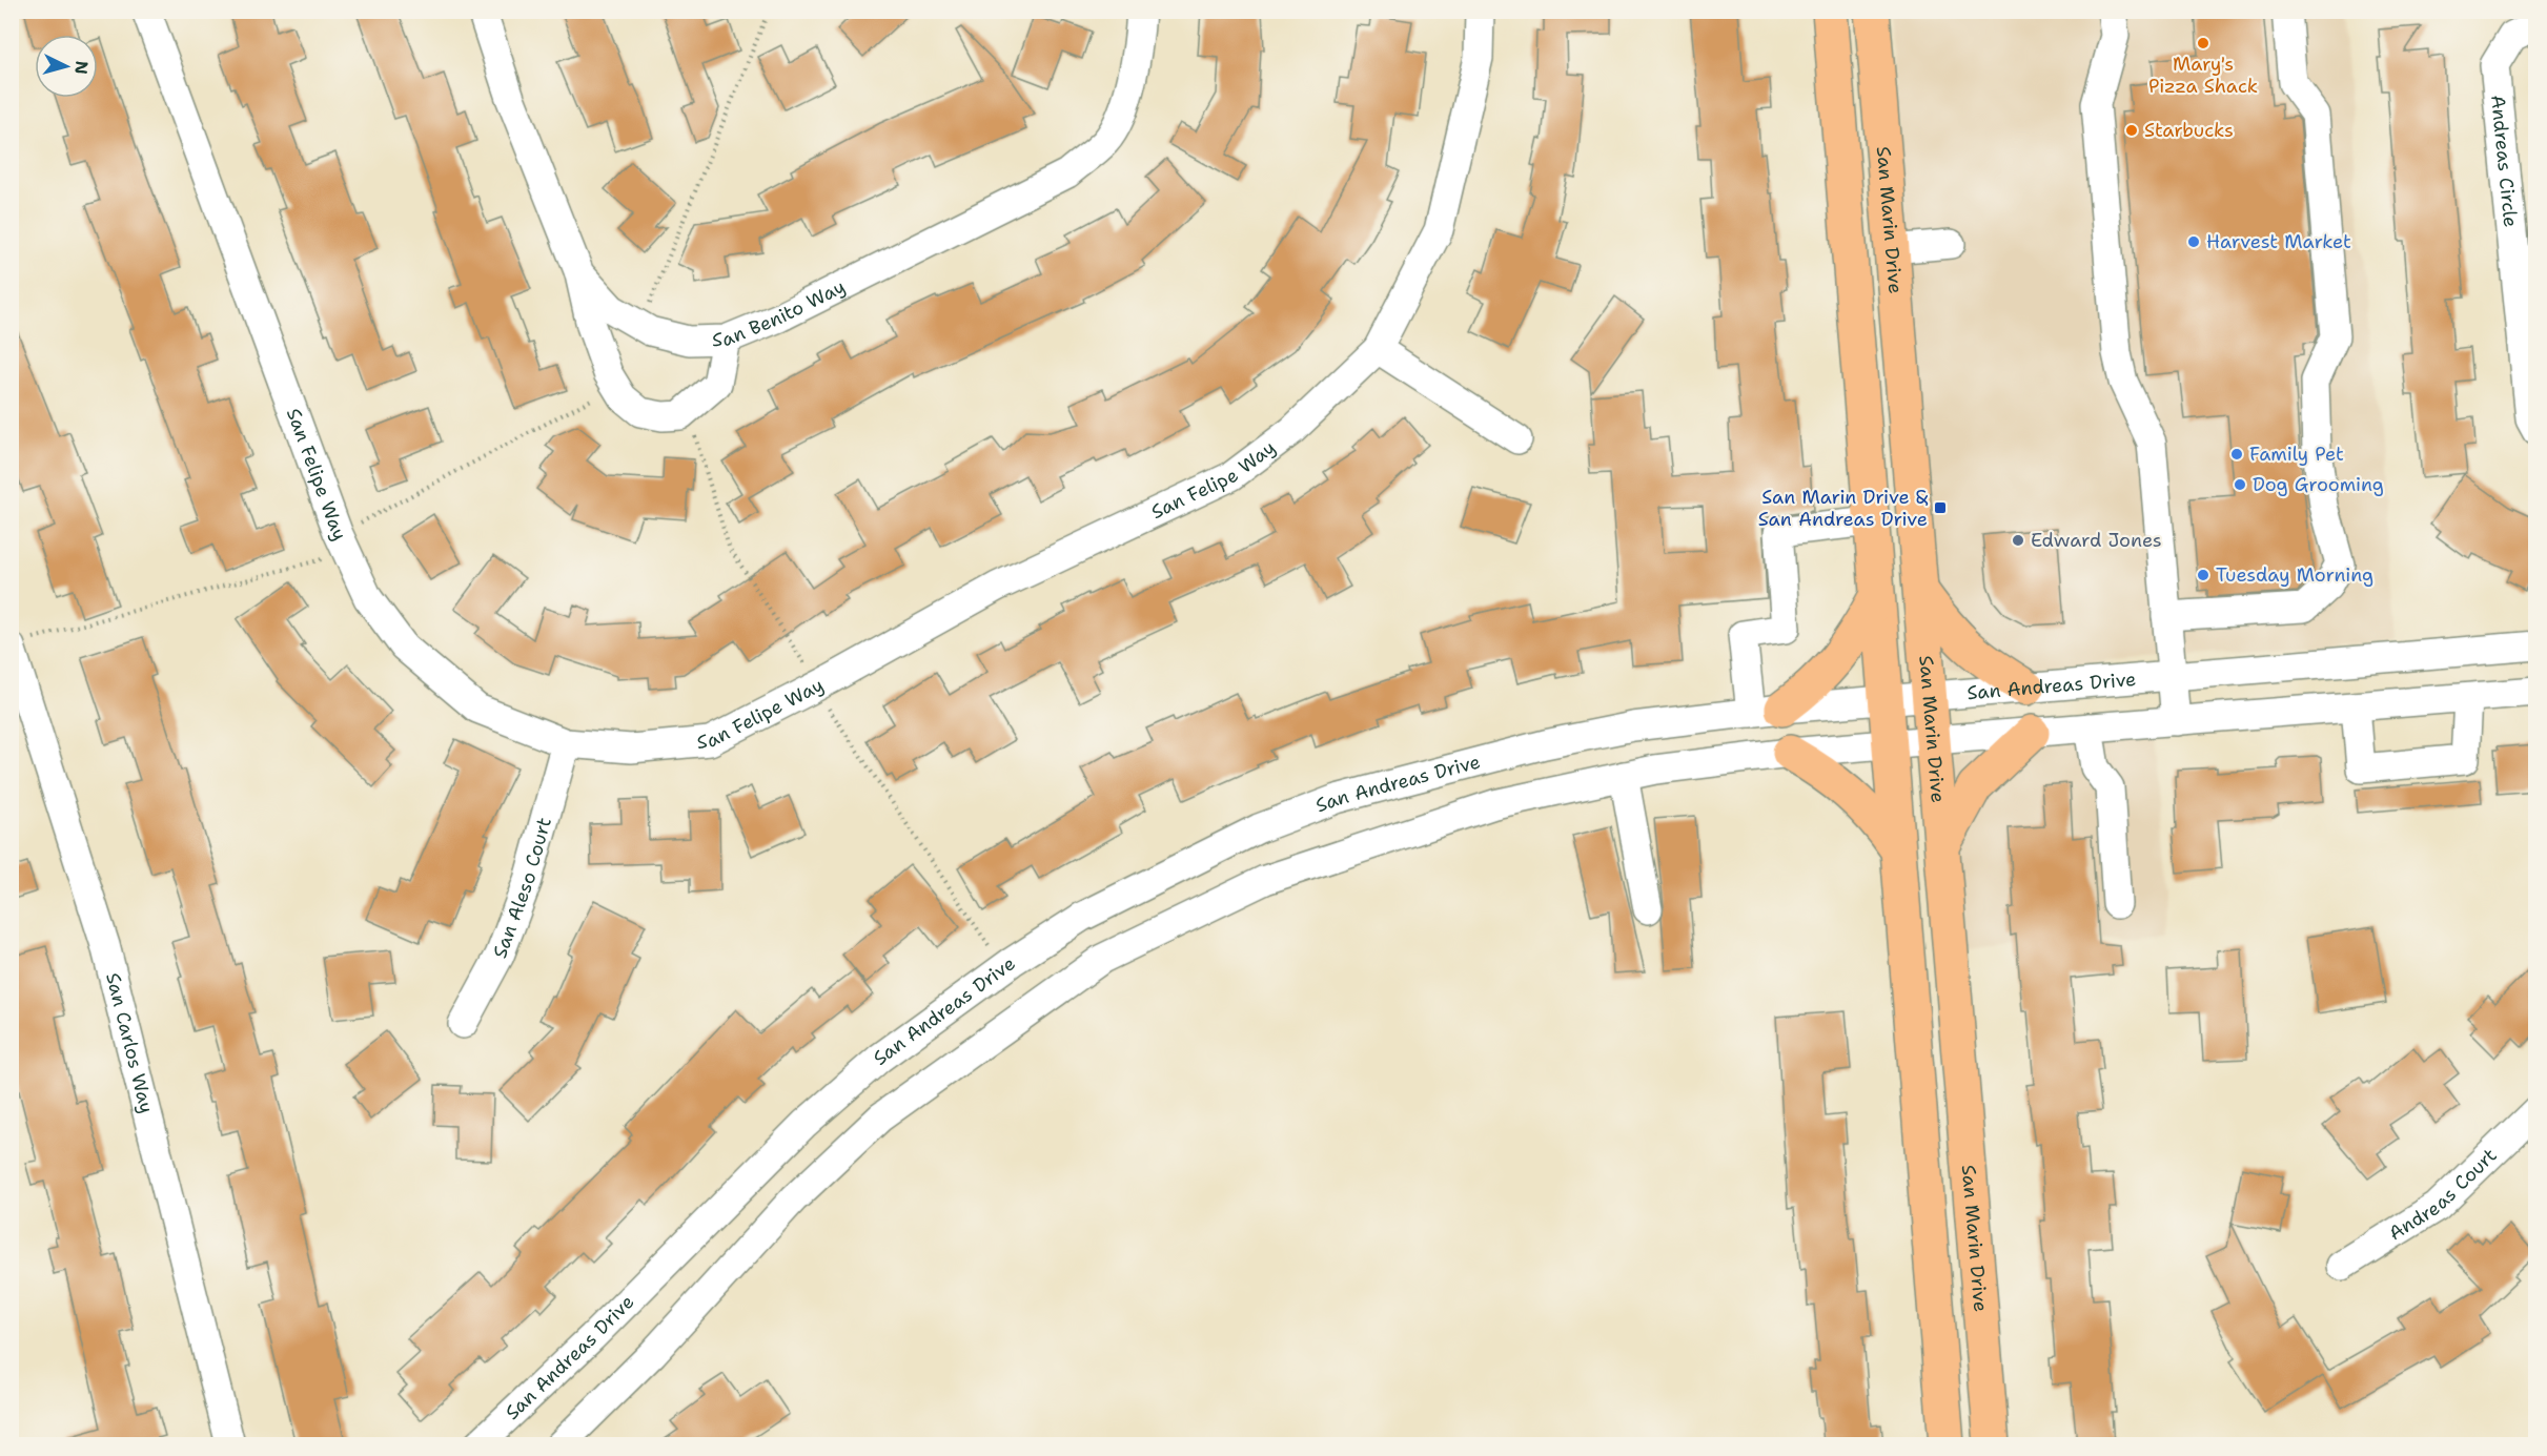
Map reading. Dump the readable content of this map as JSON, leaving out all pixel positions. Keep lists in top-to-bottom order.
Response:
{
  "streets": {
    "main road": ["San Marin Drive"],
    "street": [
      "Andreas Circle",
      "San Benito Way",
      "San Felipe Way",
      "San Andreas Drive",
      "San Aleso Court",
      "San Carlos Way",
      "Andreas Court"
    ]
  },
  "crossings": [
    ["San Marin Drive", "San Andreas Drive"],
    ["San Felipe Way", "San Aleso Court"]
  ],
  "places": {
    "other": [
      "Mary's Pizza Shack",
      "Starbucks",
      "Harvest Market",
      "Family Pet",
      "Dog Grooming",
      "Edward Jones",
      "Tuesday Morning"
    ],
    "transit": ["San Marin Drive & San Andreas Drive"]
  },
  "north": "right"
}
